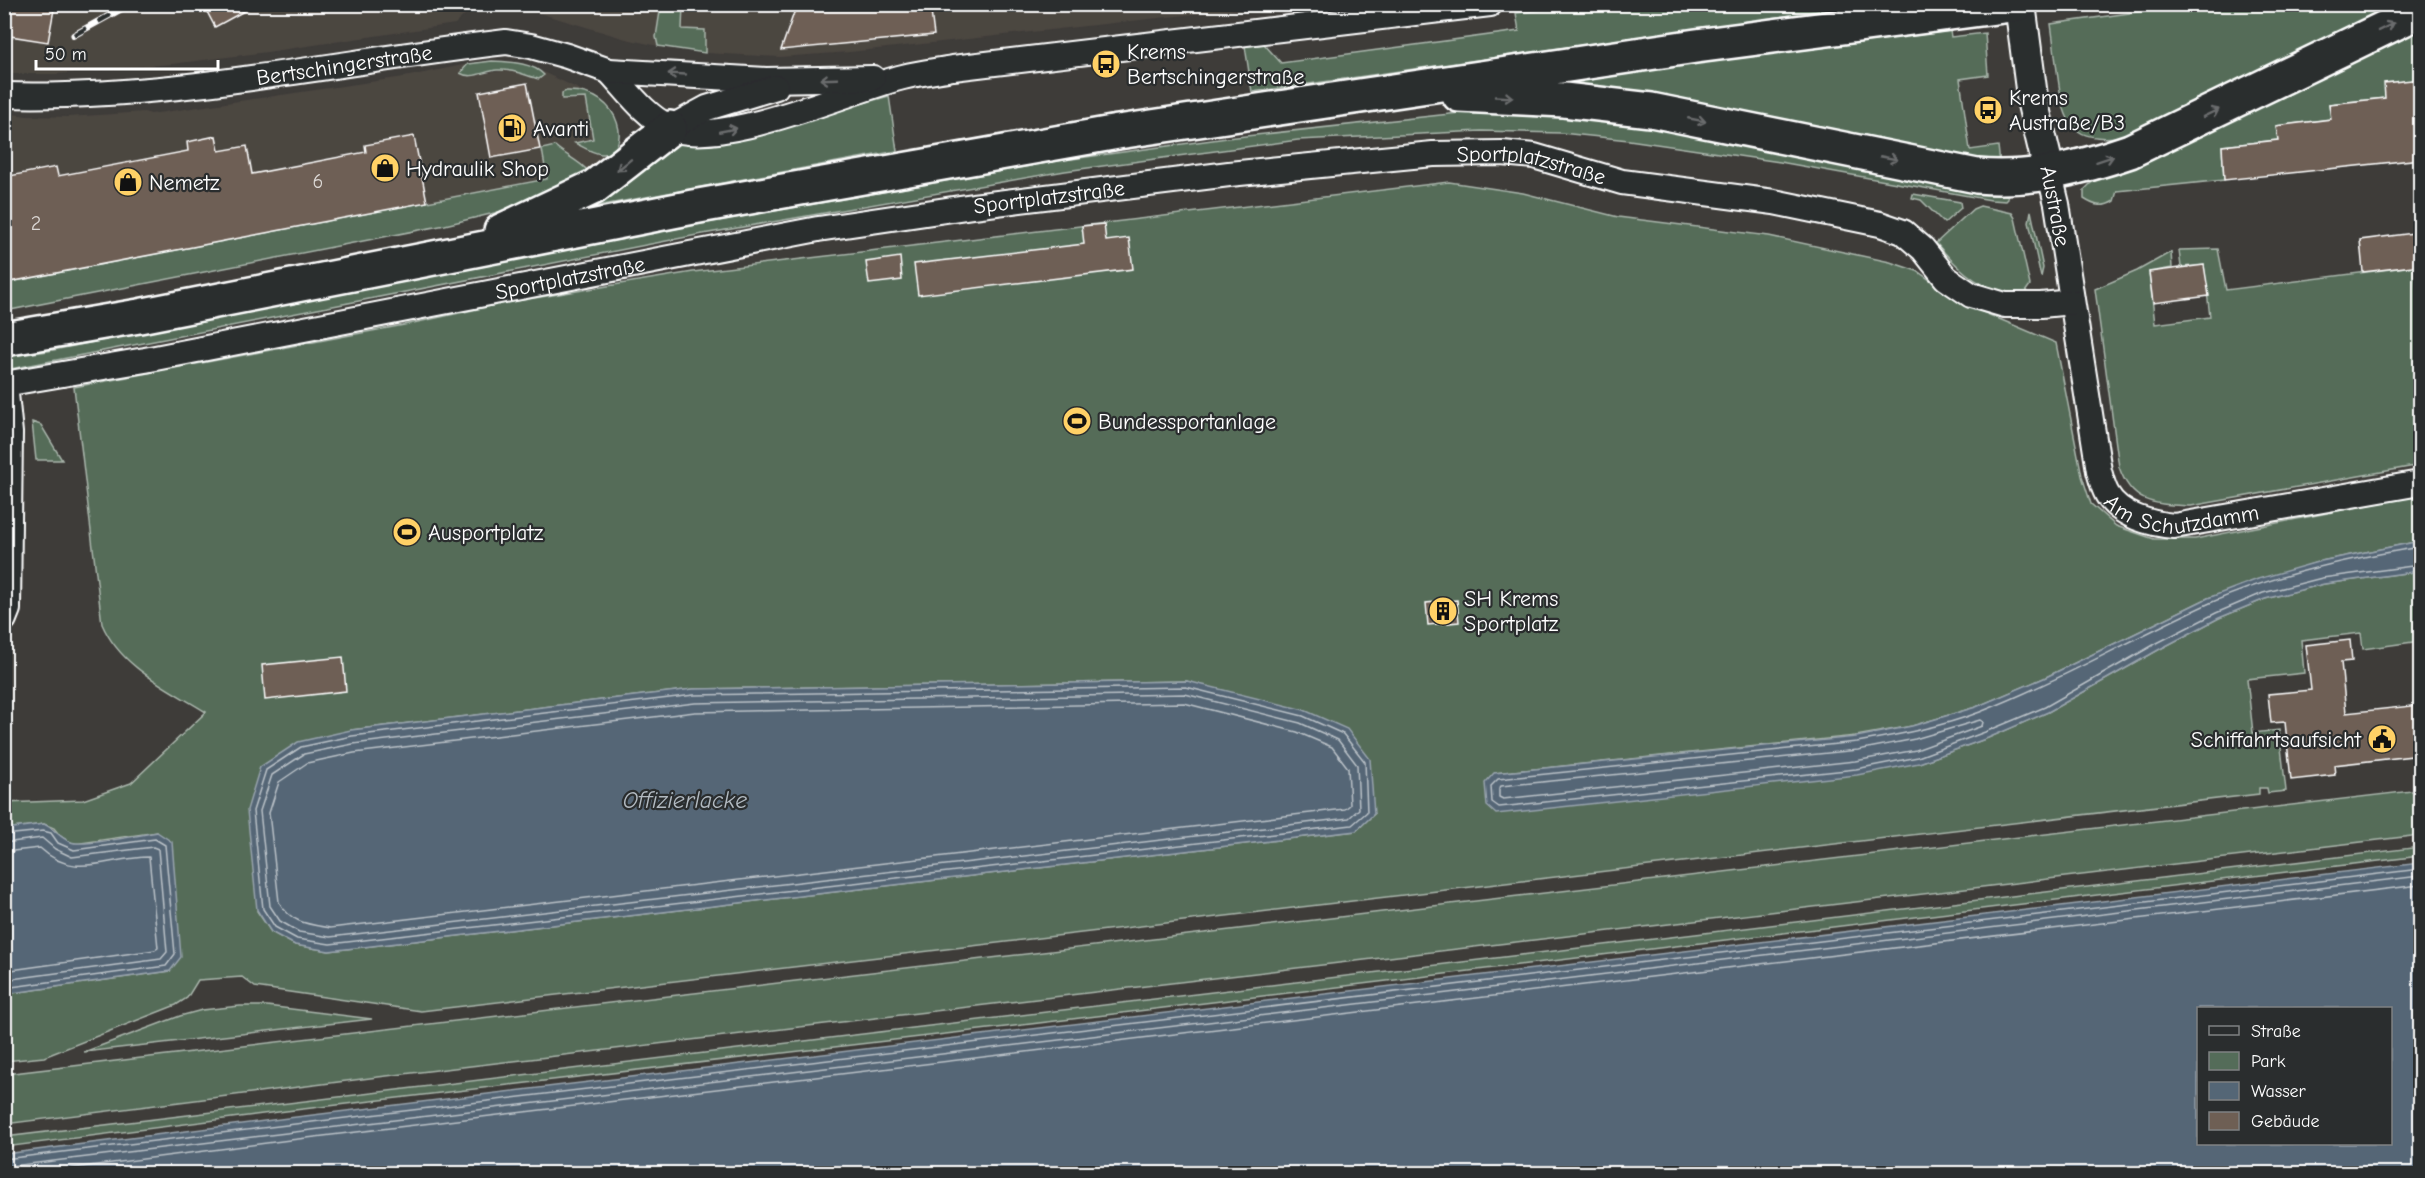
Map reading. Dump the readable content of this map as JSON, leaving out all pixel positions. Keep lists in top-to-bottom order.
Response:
{
  "streets": {
    "main road": ["Austraße"],
    "street": ["Bertschingerstraße", "Sportplatzstraße", "Am Schutzdamm"]
  },
  "crossings": [
    ["Sportplatzstraße", "Austraße"],
    ["Sportplatzstraße", "Am Schutzdamm"],
    ["Austraße", "Am Schutzdamm"]
  ],
  "water": ["Offizierlacke"],
  "places": {
    "bus stop": ["Krems Bertschingerstraße", "Krems Austraße/B3"],
    "fuel station": ["Avanti"],
    "shop": ["Hydraulik Shop", "Nemetz"],
    "sports": ["Bundessportanlage", "Ausportplatz"],
    "building": ["SH Krems Sportplatz"],
    "public building": ["Schiffahrtsaufsicht"]
  },
  "house_numbers": ["6", "2"],
  "legend": [
    "Straße",
    "Park",
    "Wasser",
    "Gebäude"
  ],
  "scale_bar": "50 m"
}
